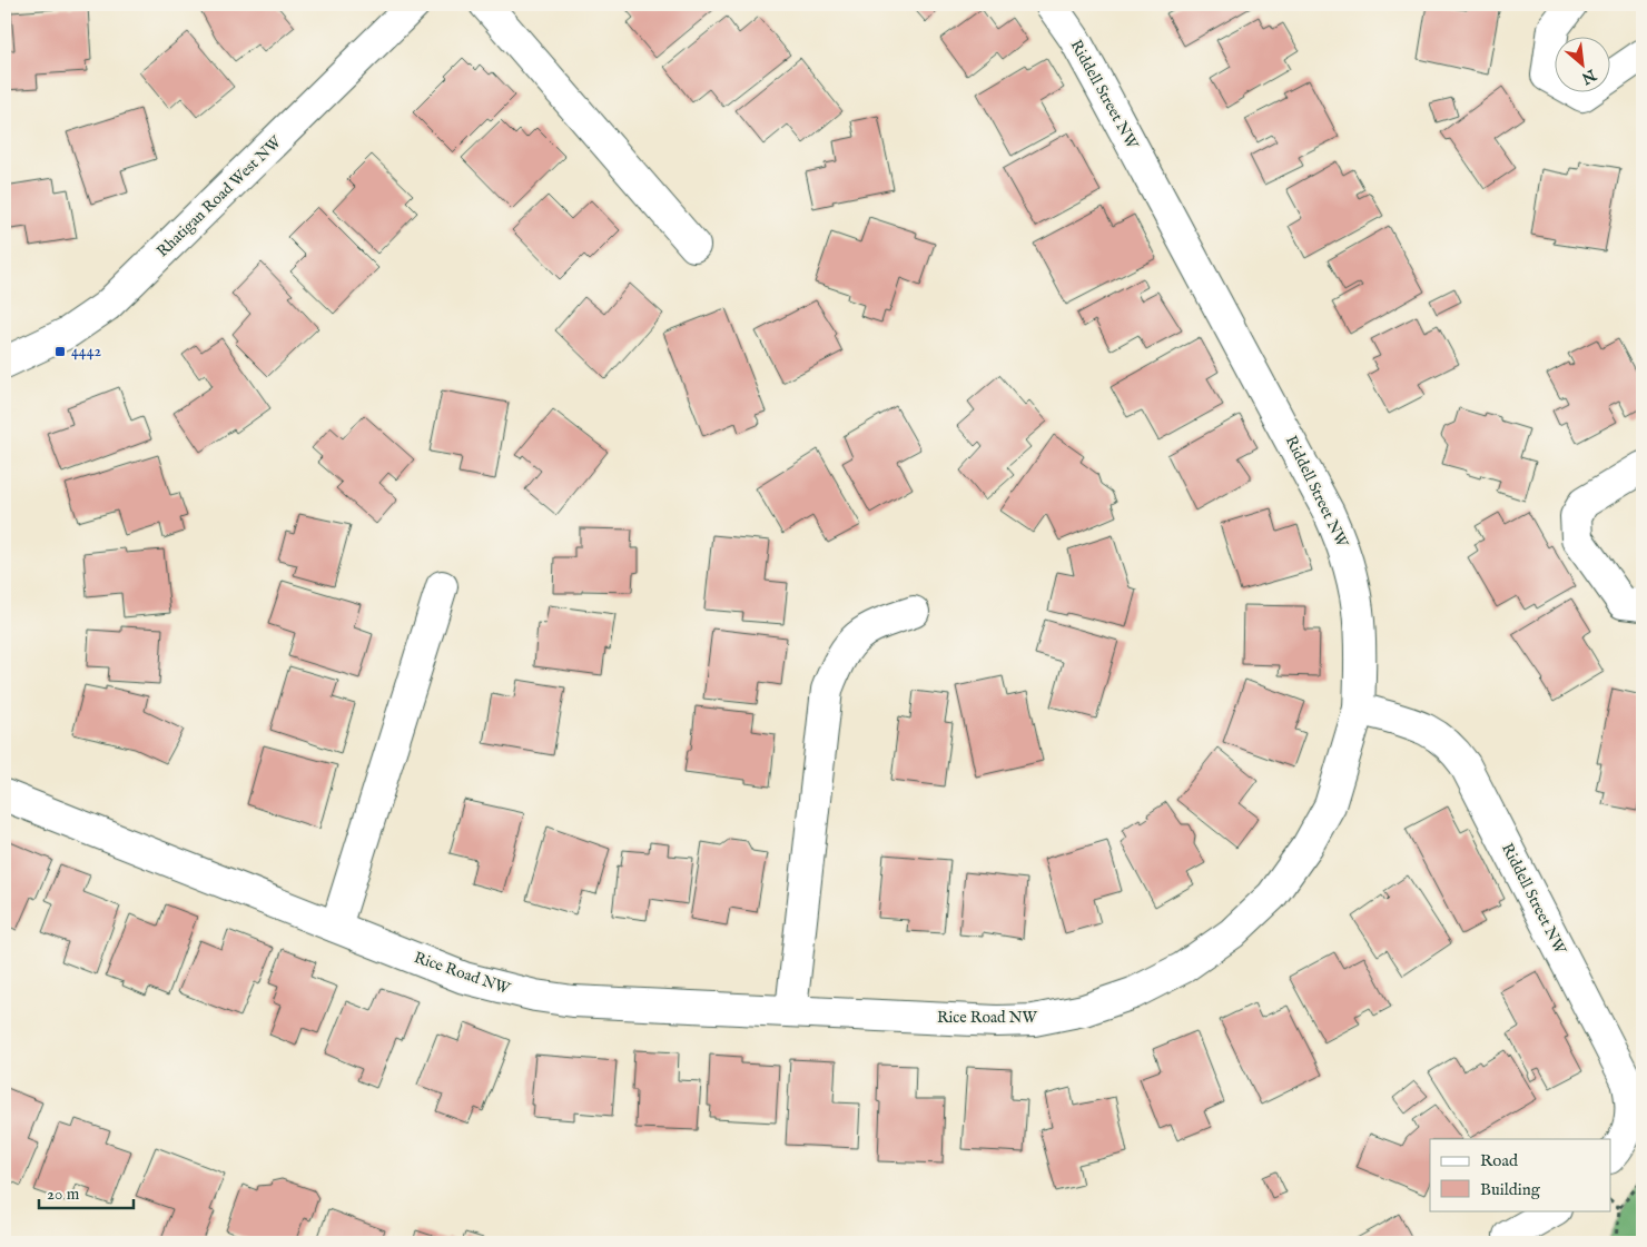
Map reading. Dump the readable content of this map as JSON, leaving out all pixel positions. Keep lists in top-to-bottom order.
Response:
{
  "streets": {
    "street": ["Riddell Street NW", "Rhatigan Road West NW", "Rice Road NW"]
  },
  "crossings": [
    ["Riddell Street NW", "Rice Road NW"]
  ],
  "places": {
    "transit": ["4442"]
  },
  "legend": ["Road", "Building"],
  "scale_bar": "20 m",
  "north": "bottom right"
}
